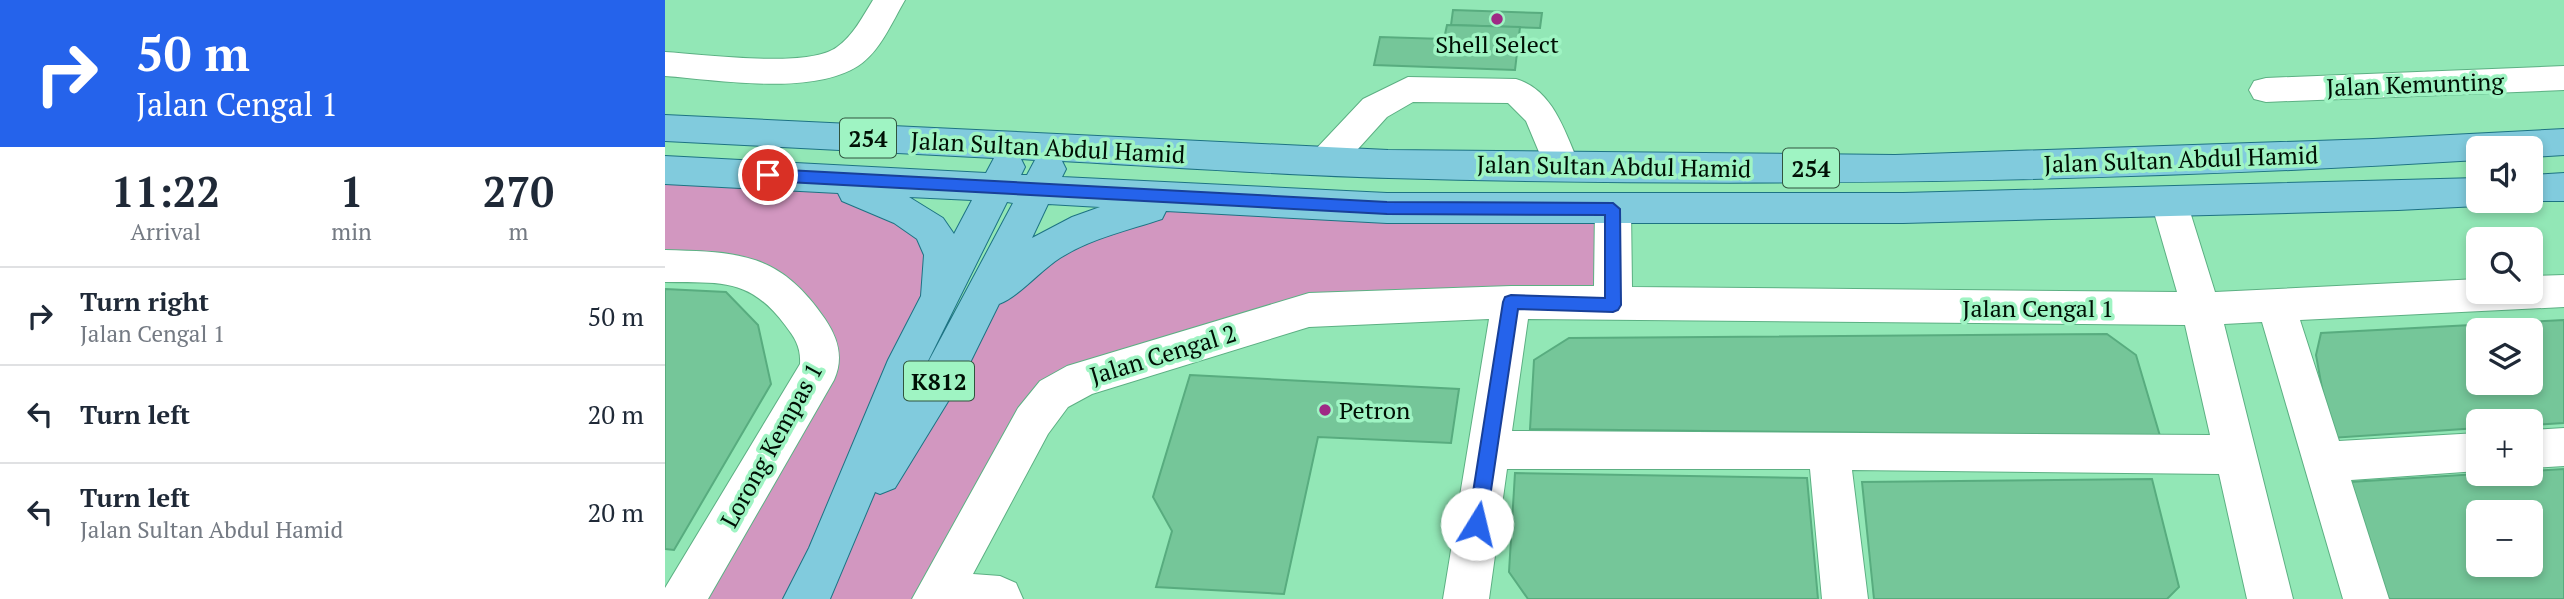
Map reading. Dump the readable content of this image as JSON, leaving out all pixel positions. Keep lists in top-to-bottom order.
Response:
{
  "streets": {
    "main road": ["254", "Jalan Sultan Abdul Hamid", "K812"],
    "street": [
      "Jalan Kemunting",
      "Jalan Cengal 1",
      "Jalan Cengal 2",
      "Lorong Kempas 1"
    ]
  },
  "crossings": [
    ["Jalan Sultan Abdul Hamid", "K812"],
    ["Jalan Cengal 1", "Jalan Cengal 2"]
  ],
  "places": ["Shell Select", "Petron"],
  "page": {
    "turn": ["50 m", "Jalan Cengal 1"],
    "map_buttons": ["+", "−"],
    "eta": [
      "11:22",
      "Arrival",
      "1",
      "min",
      "270",
      "m"
    ],
    "list": [
      {
        "name": "Turn right",
        "note": "Jalan Cengal 1",
        "value": "50 m"
      },
      {
        "name": "Turn left",
        "value": "20 m"
      },
      {
        "name": "Turn left",
        "note": "Jalan Sultan Abdul Hamid",
        "value": "20 m"
      }
    ]
  }
}
